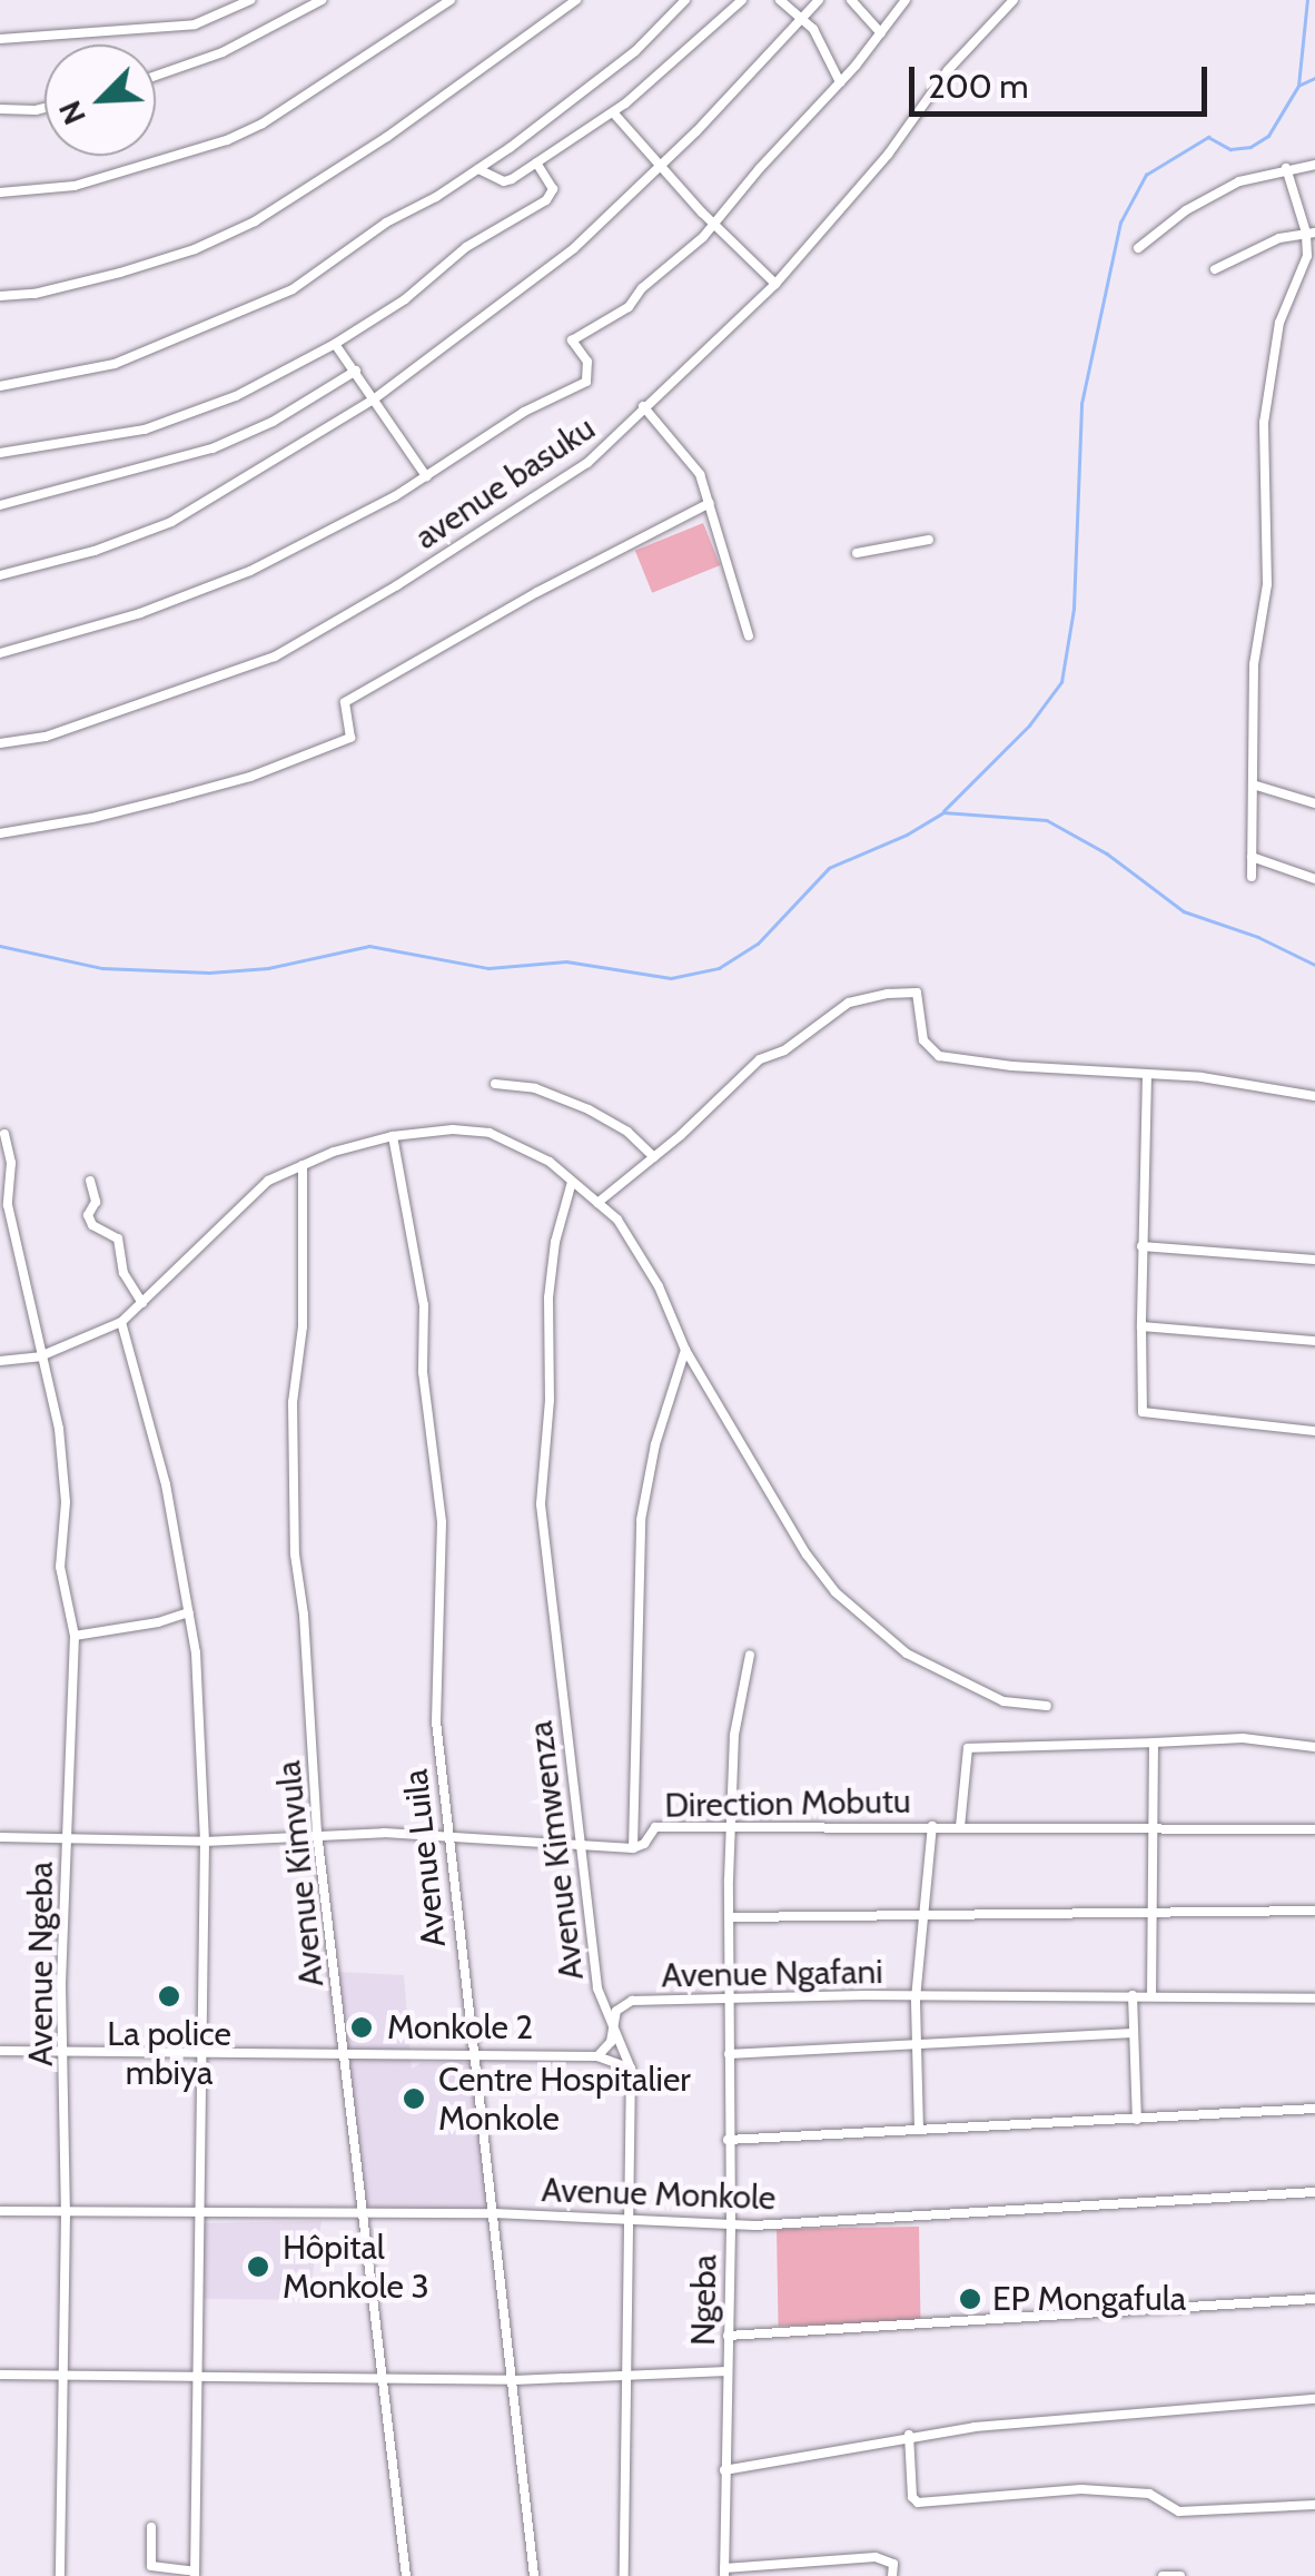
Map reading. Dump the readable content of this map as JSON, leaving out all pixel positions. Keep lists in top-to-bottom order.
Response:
{
  "streets": {
    "street": [
      "avenue basuku",
      "Direction Mobutu",
      "Avenue Kimwenza",
      "Avenue Luila",
      "Avenue Kimvula",
      "Avenue Ngeba",
      "Avenue Ngafani",
      "Avenue Monkole",
      "Ngeba"
    ]
  },
  "crossings": [
    ["Direction Mobutu", "Avenue Kimwenza"],
    ["Direction Mobutu", "Avenue Luila"],
    ["Direction Mobutu", "Avenue Kimvula"],
    ["Direction Mobutu", "Avenue Ngeba"],
    ["Direction Mobutu", "Ngeba"],
    ["Avenue Kimwenza", "Avenue Ngafani"],
    ["Avenue Kimwenza", "Avenue Monkole"],
    ["Avenue Luila", "Avenue Monkole"],
    ["Avenue Kimvula", "Avenue Monkole"],
    ["Avenue Ngeba", "Avenue Monkole"],
    ["Avenue Ngafani", "Ngeba"],
    ["Avenue Monkole", "Ngeba"]
  ],
  "places": [
    "La police mbiya",
    "Monkole 2",
    "Centre Hospitalier Monkole",
    "Hôpital Monkole 3",
    "EP Mongafula"
  ],
  "scale_bar": "200 m",
  "north": "bottom left"
}
